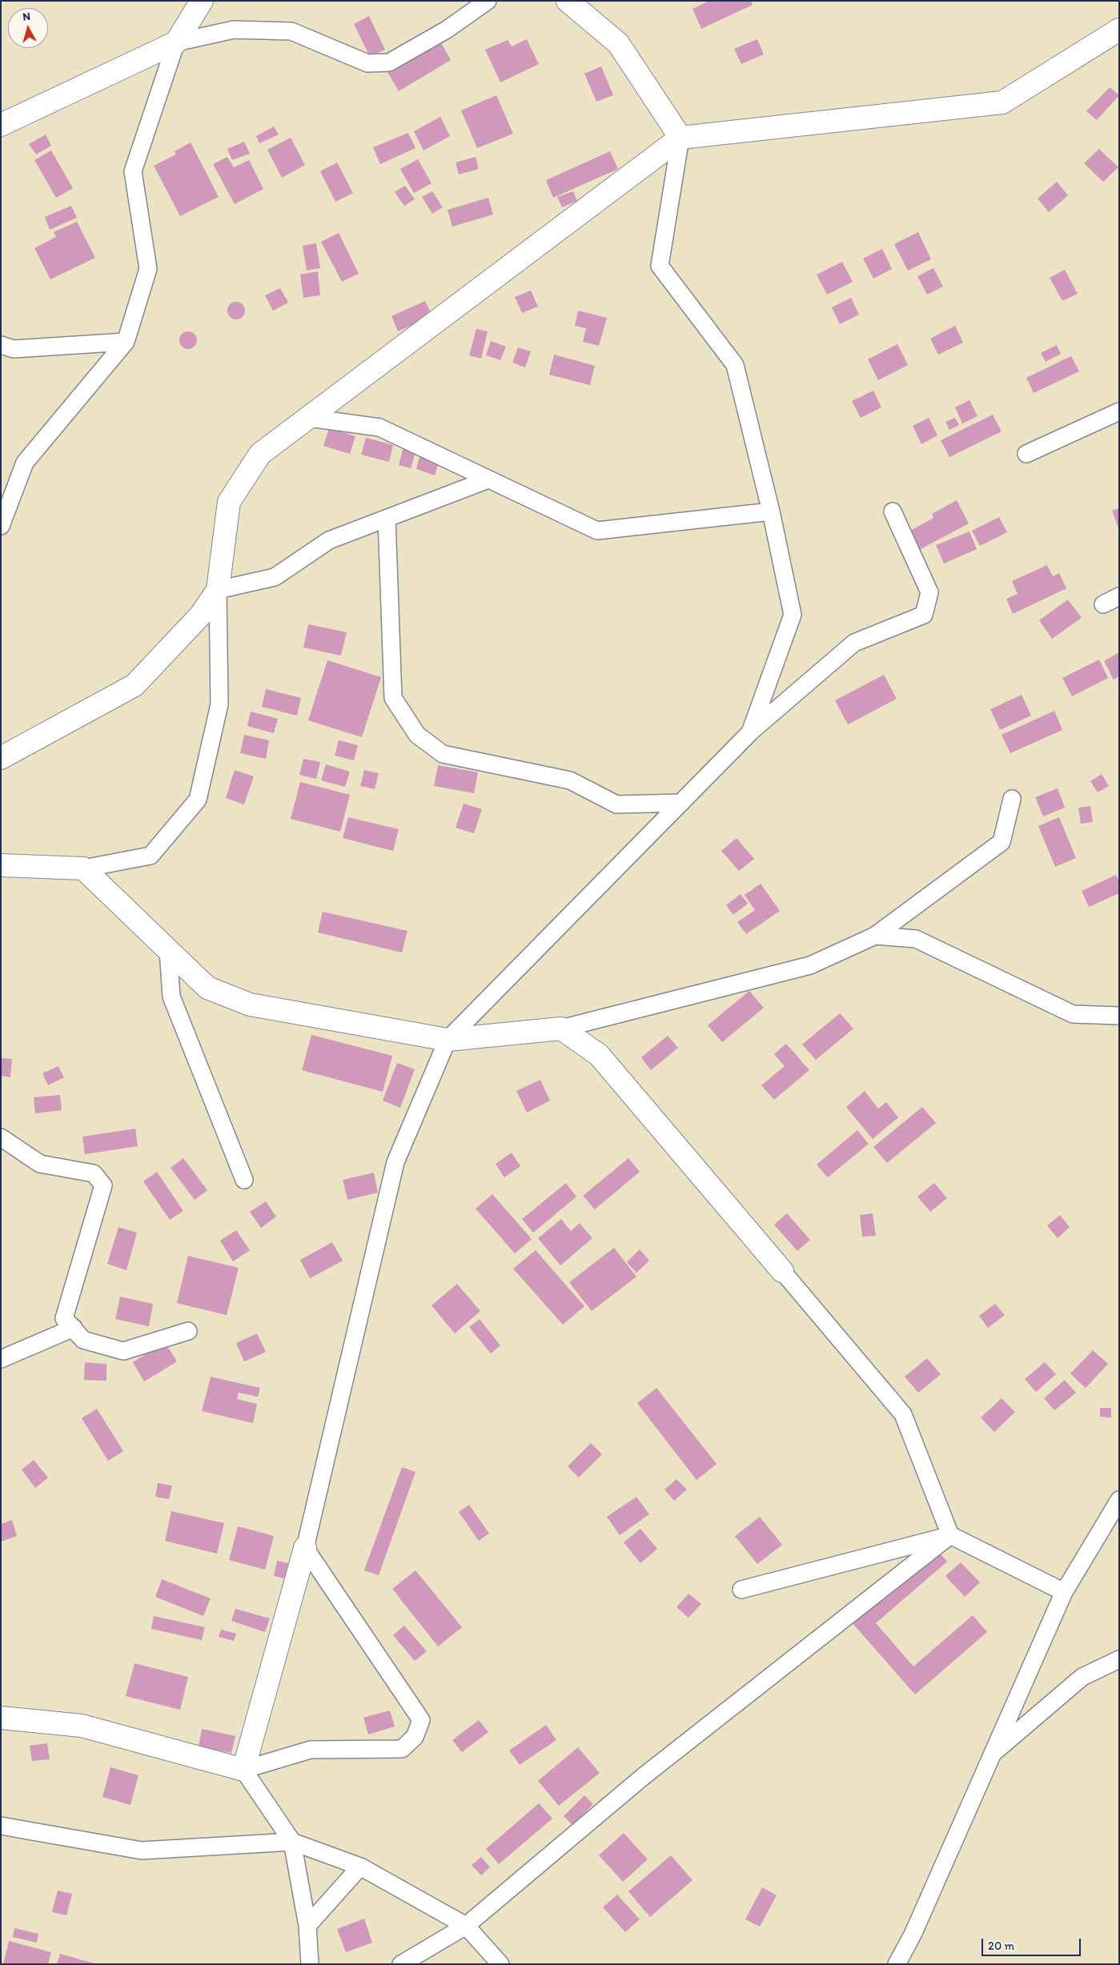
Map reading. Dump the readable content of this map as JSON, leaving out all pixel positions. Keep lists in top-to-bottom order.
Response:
{
  "scale_bar": "20 m",
  "north": "top"
}
